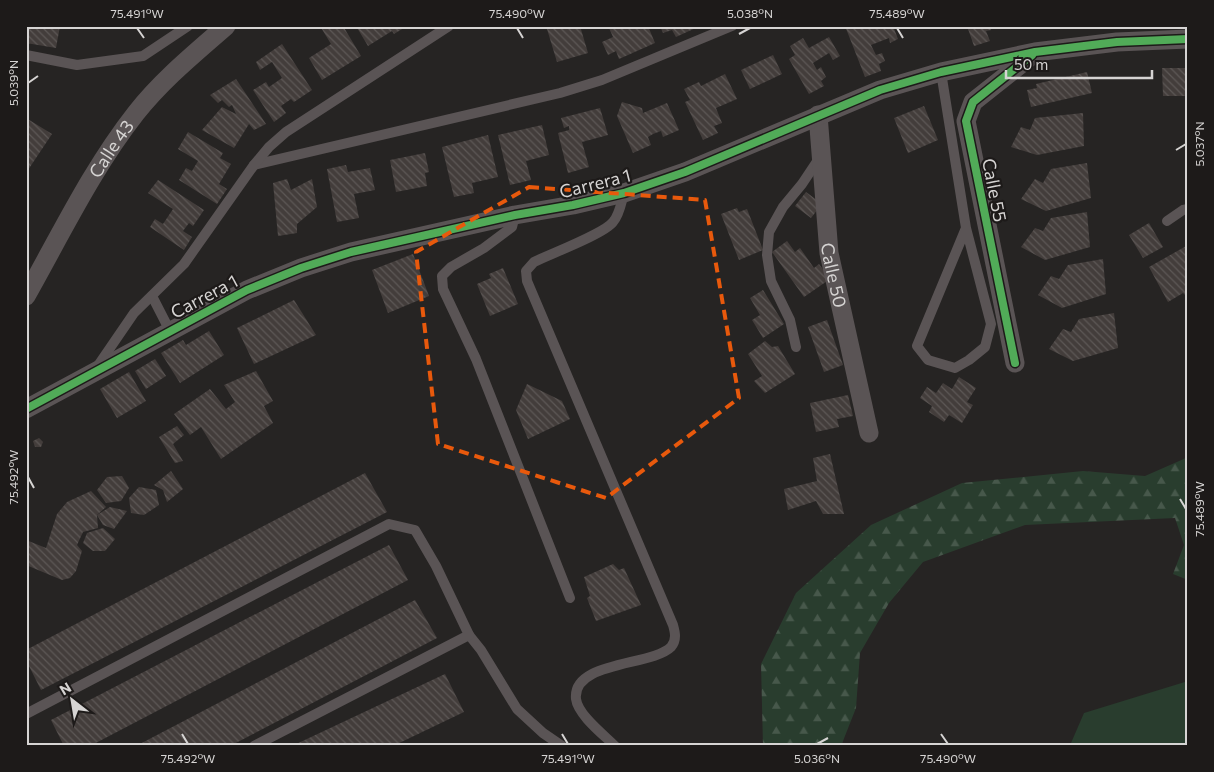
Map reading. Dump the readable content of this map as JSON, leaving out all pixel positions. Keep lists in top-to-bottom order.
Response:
{
  "streets": {
    "street": [
      "Calle 43",
      "Carrera 1",
      "Calle 55",
      "Calle 50"
    ]
  },
  "crossings": [
    ["Carrera 1", "Calle 55"],
    ["Carrera 1", "Calle 50"]
  ],
  "scale_bar": "50 m",
  "north": "top left",
  "coordinates": [
    "75.491°W",
    "75.490°W",
    "5.038°N",
    "75.489°W",
    "5.039°N",
    "5.037°N",
    "75.492°W",
    "5.036°N"
  ]
}
